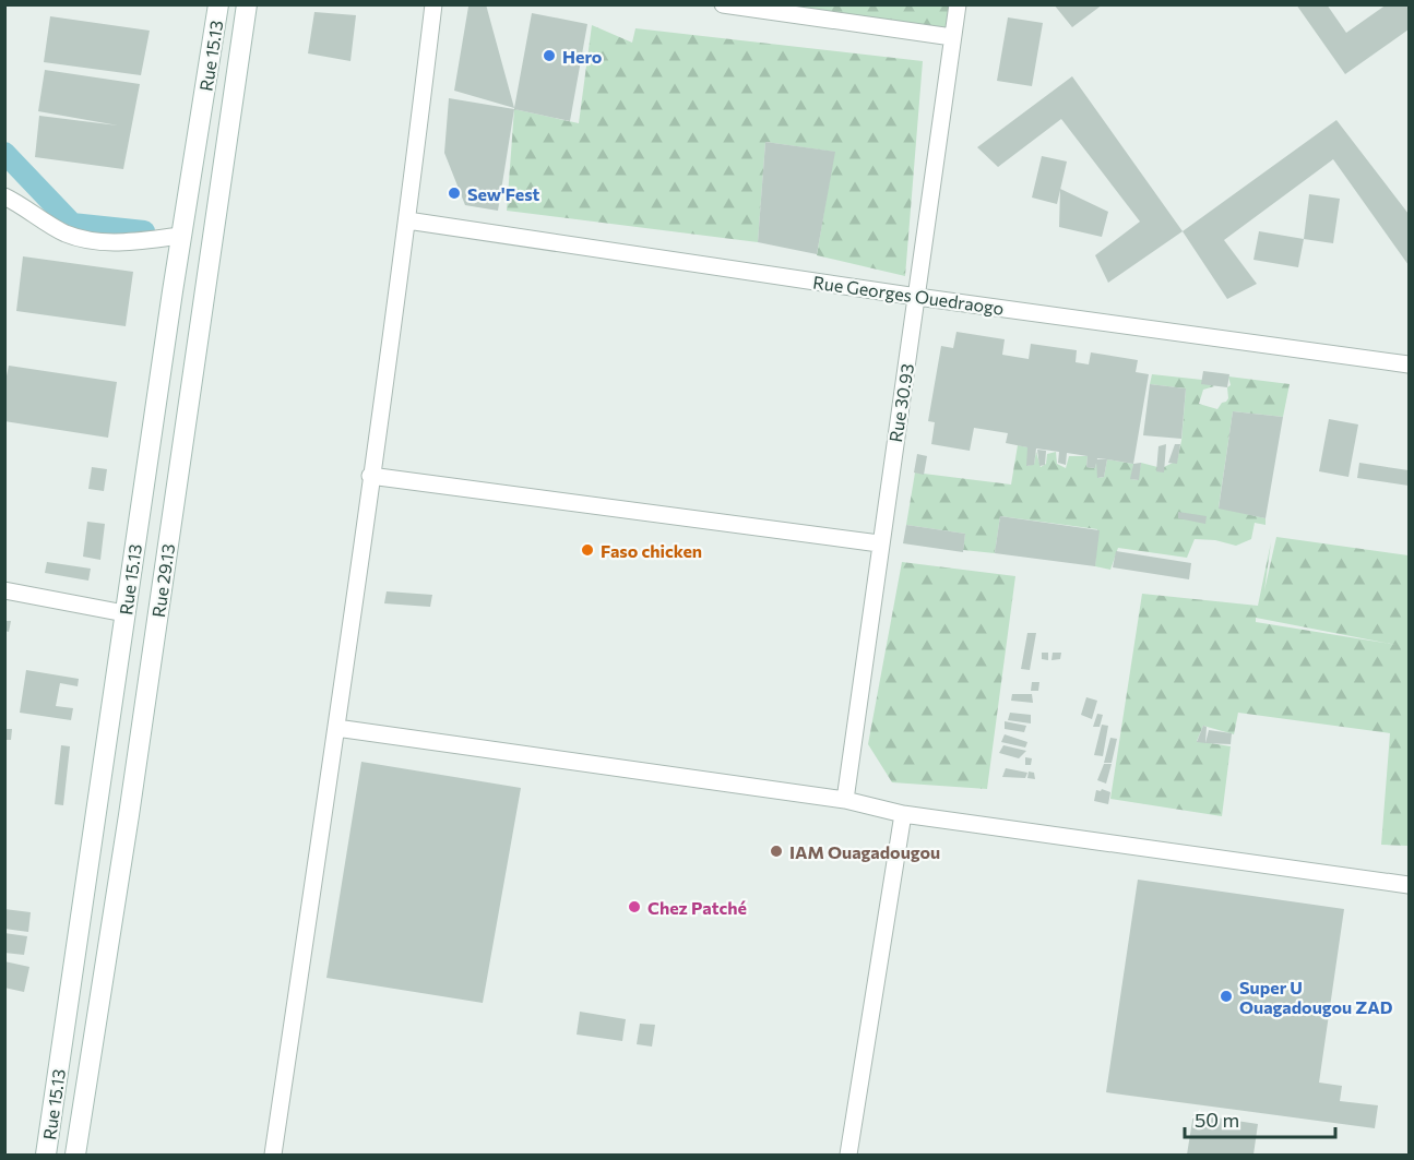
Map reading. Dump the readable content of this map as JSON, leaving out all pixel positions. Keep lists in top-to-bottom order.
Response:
{
  "streets": {
    "main road": ["Rue 15.13", "Rue 29.13"],
    "street": ["Rue Georges Ouedraogo", "Rue 30.93"]
  },
  "crossings": [
    ["Rue Georges Ouedraogo", "Rue 30.93"]
  ],
  "places": [
    "Hero",
    "Sew'Fest",
    "Faso chicken",
    "IAM Ouagadougou",
    "Chez Patché",
    "Super U Ouagadougou ZAD"
  ],
  "scale_bar": "50 m"
}
